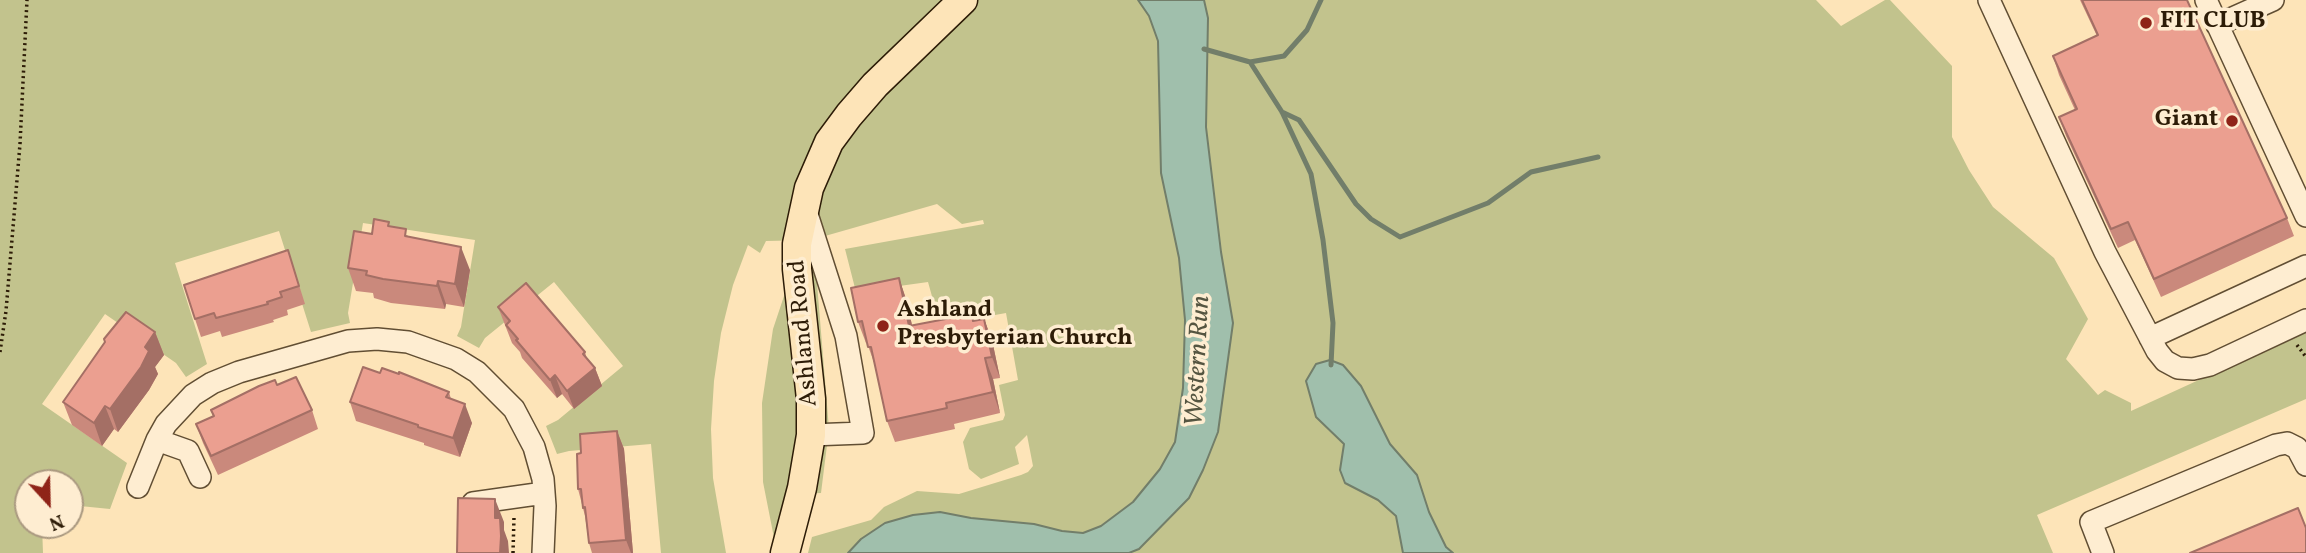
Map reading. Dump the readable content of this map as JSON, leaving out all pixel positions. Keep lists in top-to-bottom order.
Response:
{
  "streets": {
    "main road": ["Ashland Road"]
  },
  "water": ["Western Run"],
  "places": ["FIT CLUB", "Giant", "Ashland Presbyterian Church"],
  "north": "bottom"
}
